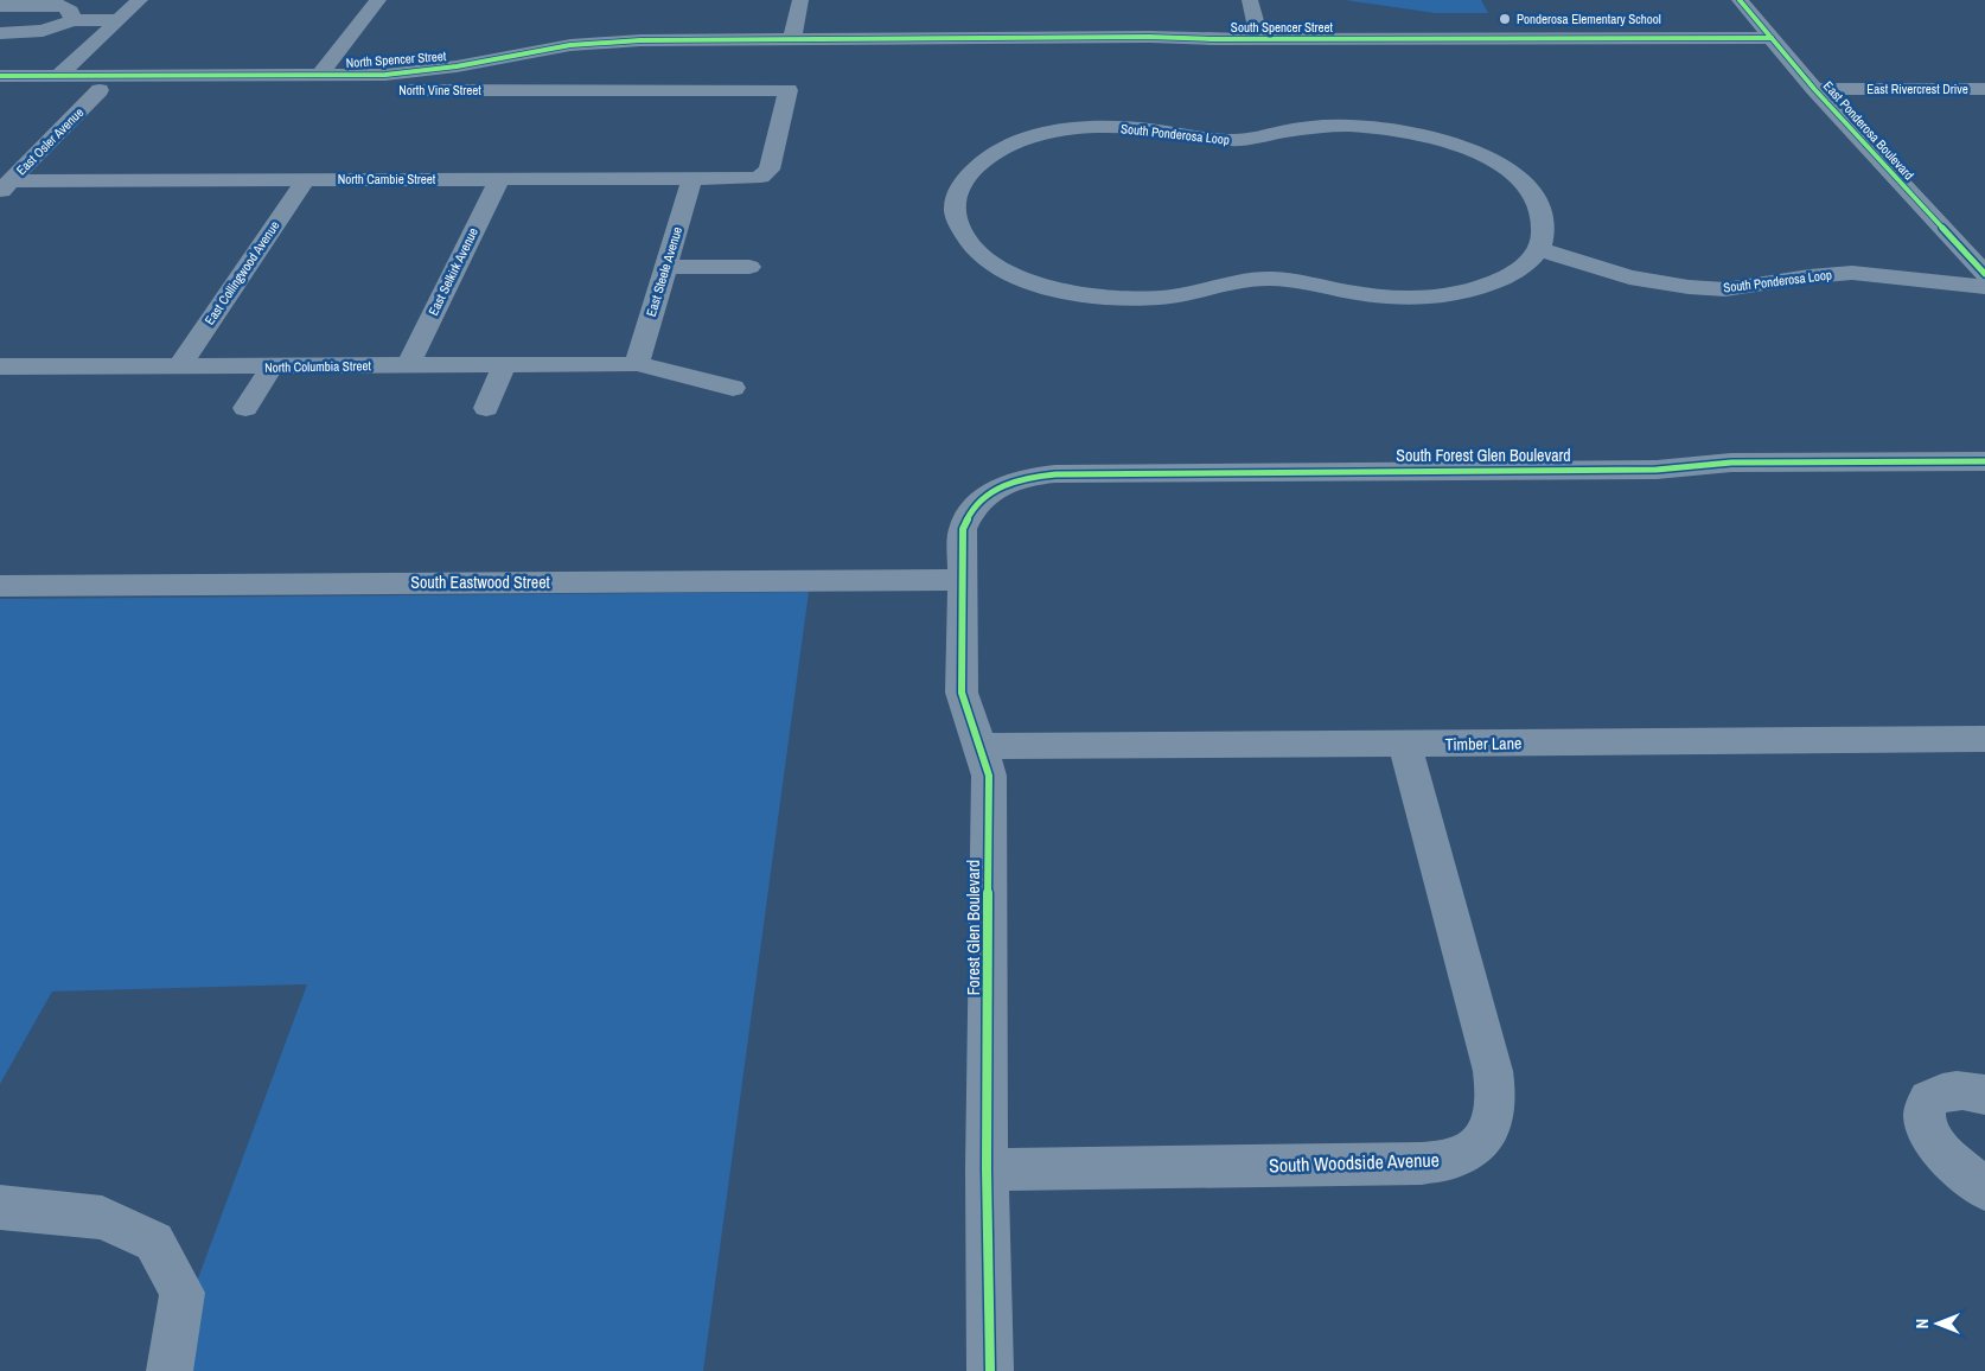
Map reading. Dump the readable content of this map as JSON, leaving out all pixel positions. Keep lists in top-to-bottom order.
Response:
{
  "streets": {
    "street": [
      "South Spencer Street",
      "North Spencer Street",
      "East Rivercrest Drive",
      "North Vine Street",
      "East Ponderosa Boulevard",
      "South Ponderosa Loop",
      "East Osler Avenue",
      "North Cambie Street",
      "East Selkirk Avenue",
      "East Steele Avenue",
      "East Collingwood Avenue",
      "North Columbia Street",
      "South Forest Glen Boulevard",
      "South Eastwood Street",
      "Timber Lane",
      "Forest Glen Boulevard",
      "South Woodside Avenue"
    ]
  },
  "crossings": [
    ["South Spencer Street", "North Spencer Street"],
    ["South Spencer Street", "East Ponderosa Boulevard"],
    ["East Rivercrest Drive", "East Ponderosa Boulevard"],
    ["North Vine Street", "East Osler Avenue"],
    ["North Vine Street", "North Cambie Street"],
    ["East Osler Avenue", "North Cambie Street"],
    ["North Cambie Street", "East Selkirk Avenue"],
    ["North Cambie Street", "East Steele Avenue"],
    ["North Cambie Street", "East Collingwood Avenue"],
    ["East Selkirk Avenue", "North Columbia Street"],
    ["East Steele Avenue", "North Columbia Street"],
    ["East Collingwood Avenue", "North Columbia Street"],
    ["South Forest Glen Boulevard", "Forest Glen Boulevard"],
    ["South Eastwood Street", "Forest Glen Boulevard"],
    ["Timber Lane", "Forest Glen Boulevard"],
    ["Timber Lane", "South Woodside Avenue"],
    ["Forest Glen Boulevard", "South Woodside Avenue"]
  ],
  "places": ["Ponderosa Elementary School"],
  "north": "left"
}
